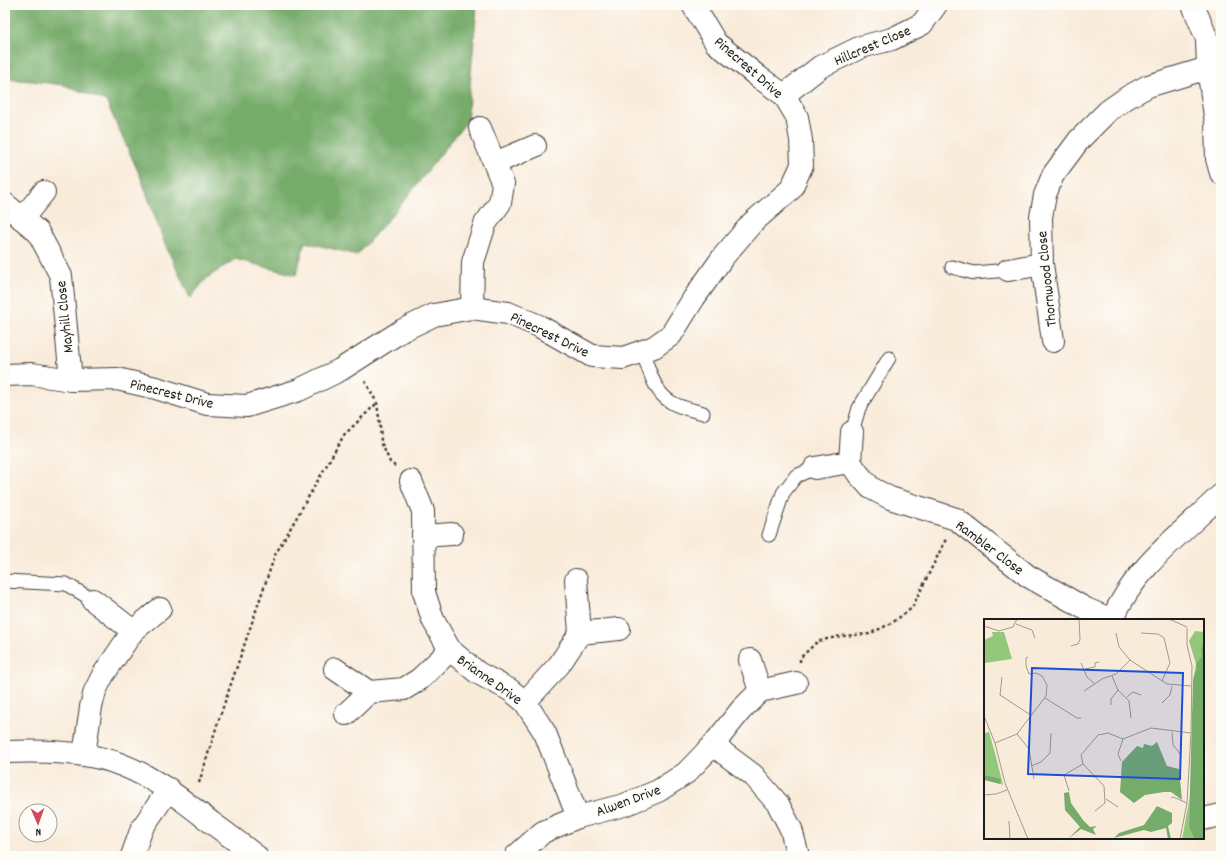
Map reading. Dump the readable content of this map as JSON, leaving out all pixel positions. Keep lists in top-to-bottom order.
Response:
{
  "streets": {
    "street": [
      "Hillcrest Close",
      "Pinecrest Drive",
      "Thornwood Close",
      "Mayhill Close",
      "Rambler Close",
      "Brianne Drive",
      "Alwen Drive"
    ]
  },
  "crossings": [
    ["Hillcrest Close", "Pinecrest Drive"],
    ["Pinecrest Drive", "Mayhill Close"],
    ["Brianne Drive", "Alwen Drive"]
  ],
  "north": "bottom"
}
